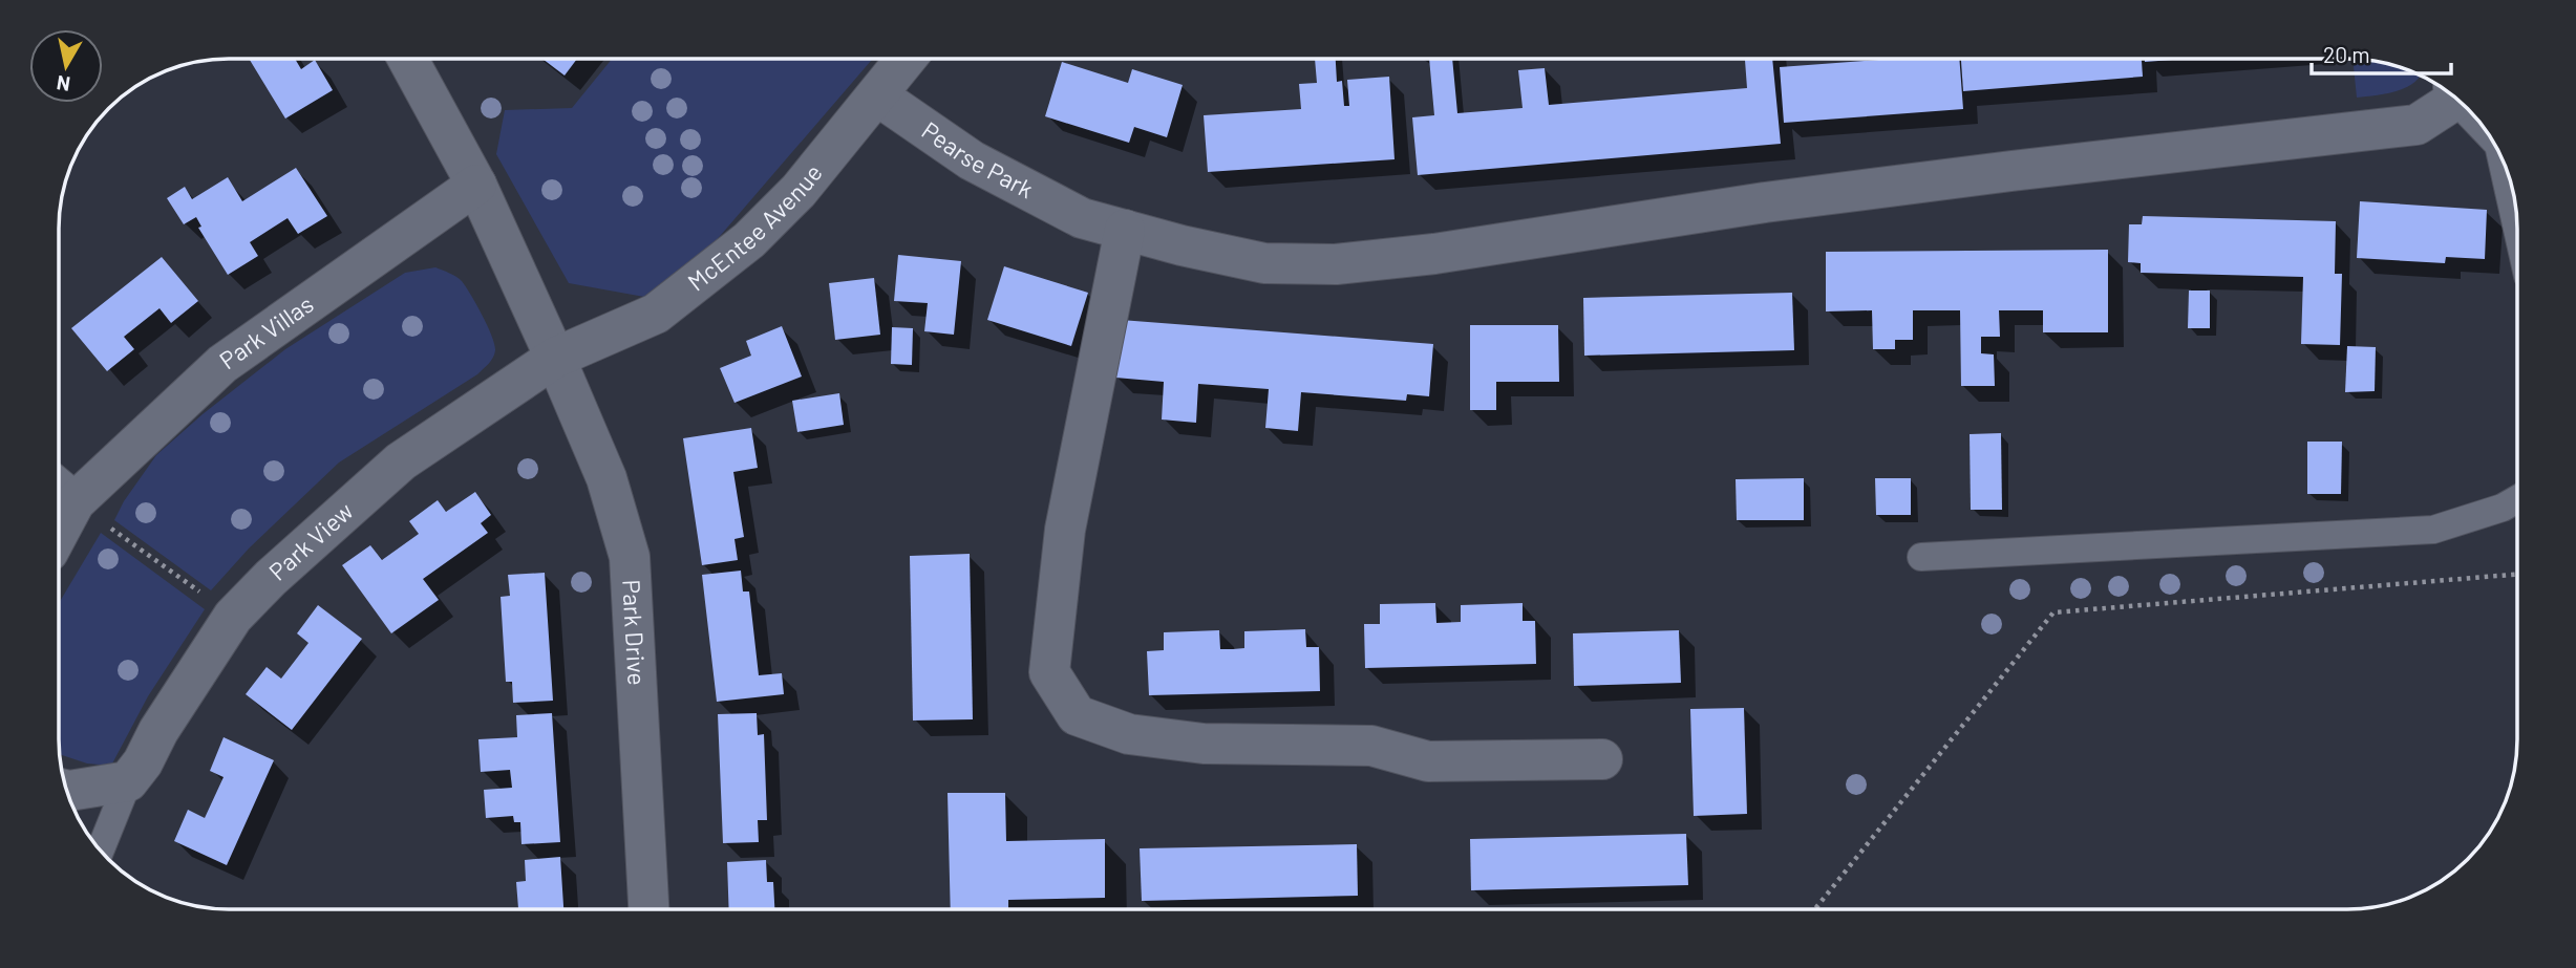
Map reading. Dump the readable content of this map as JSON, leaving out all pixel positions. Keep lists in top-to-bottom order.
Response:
{
  "streets": {
    "street": [
      "Pearse Park",
      "McEntee Avenue",
      "Park Villas",
      "Park View",
      "Park Drive"
    ]
  },
  "crossings": [
    ["Pearse Park", "McEntee Avenue"],
    ["McEntee Avenue", "Park View"],
    ["McEntee Avenue", "Park Drive"],
    ["Park View", "Park Drive"]
  ],
  "scale_bar": "20 m",
  "north": "bottom"
}
